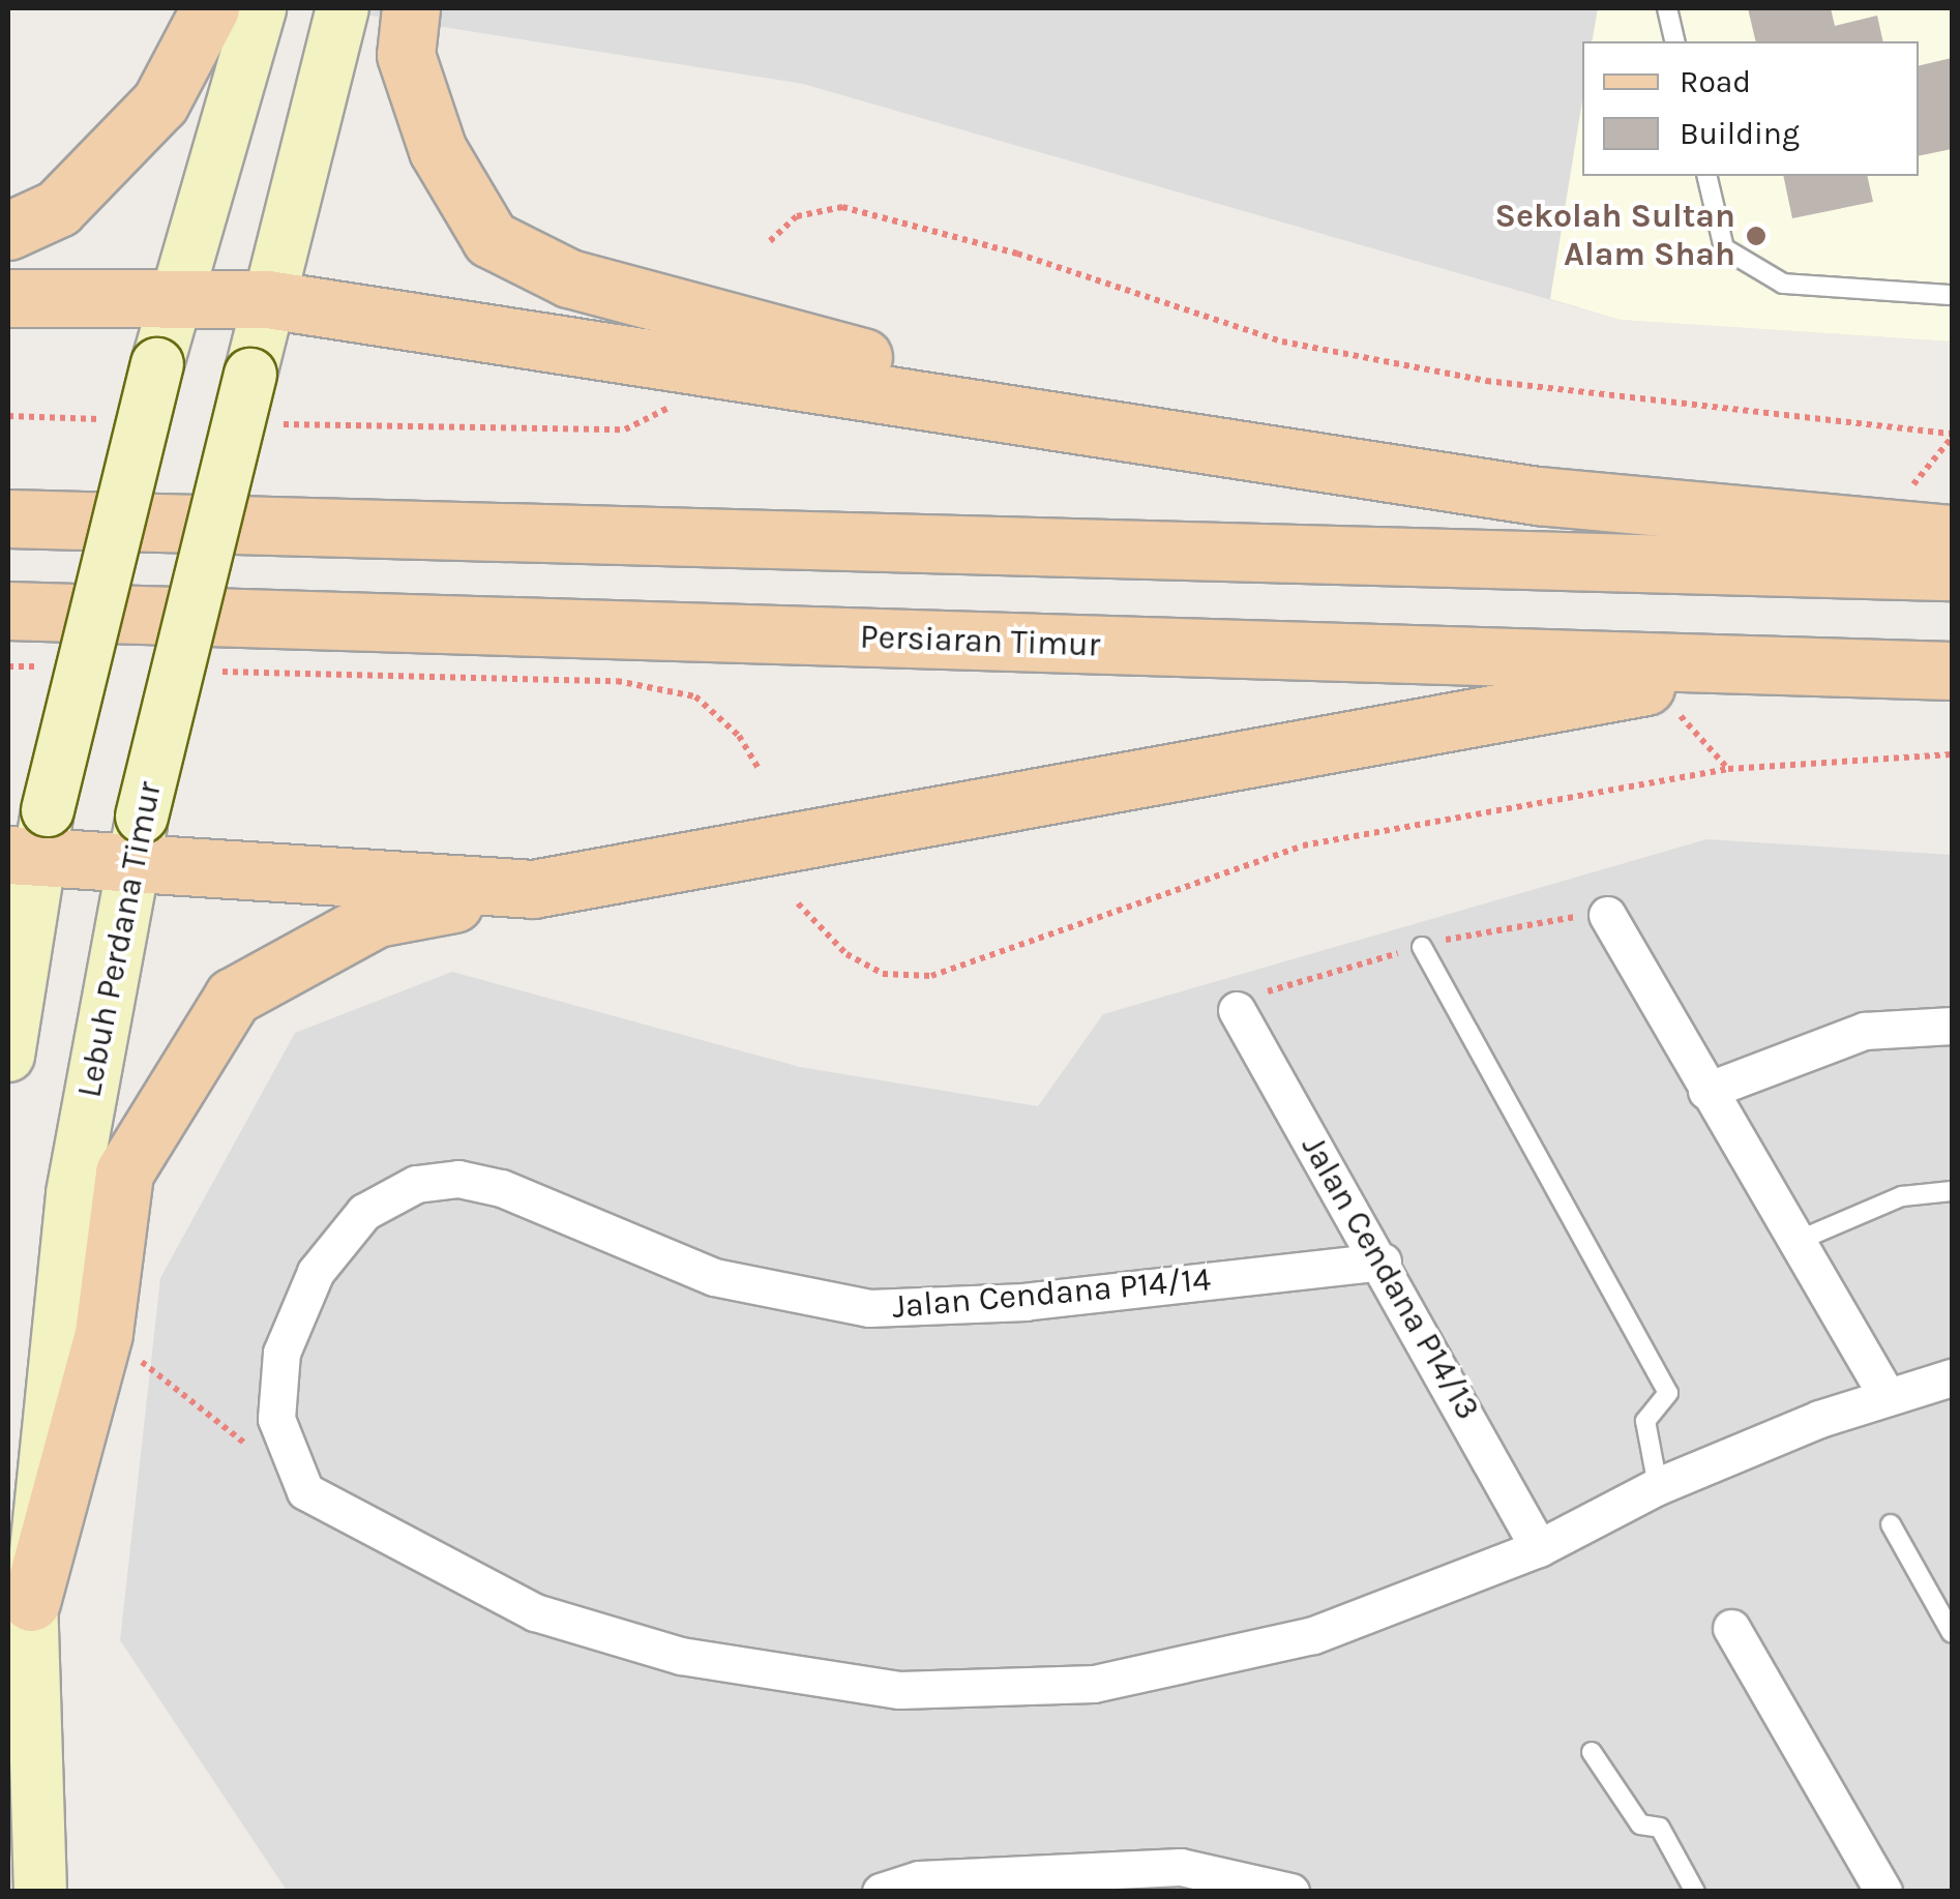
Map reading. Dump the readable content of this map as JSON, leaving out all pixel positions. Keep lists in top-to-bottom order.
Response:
{
  "streets": {
    "main road": ["Persiaran Timur", "Lebuh Perdana Timur"],
    "street": ["Jalan Cendana P14/13", "Jalan Cendana P14/14"]
  },
  "crossings": [
    ["Jalan Cendana P14/13", "Jalan Cendana P14/14"]
  ],
  "places": ["Sekolah Sultan Alam Shah"],
  "legend": ["Road", "Building"]
}
